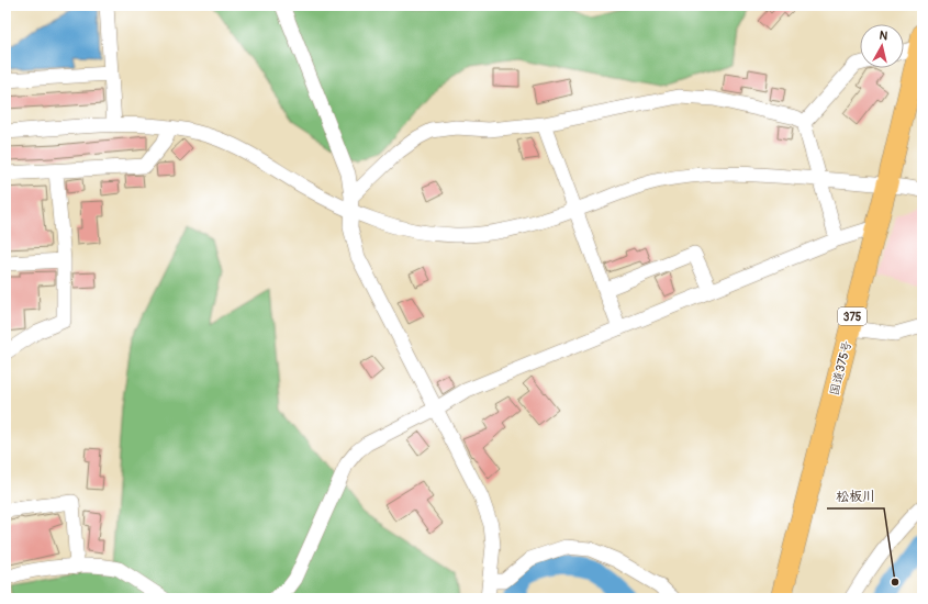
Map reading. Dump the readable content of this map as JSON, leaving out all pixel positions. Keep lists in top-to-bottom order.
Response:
{
  "streets": {
    "highway": ["375", "国道375号"]
  },
  "places": ["松板川"],
  "north": "top"
}
